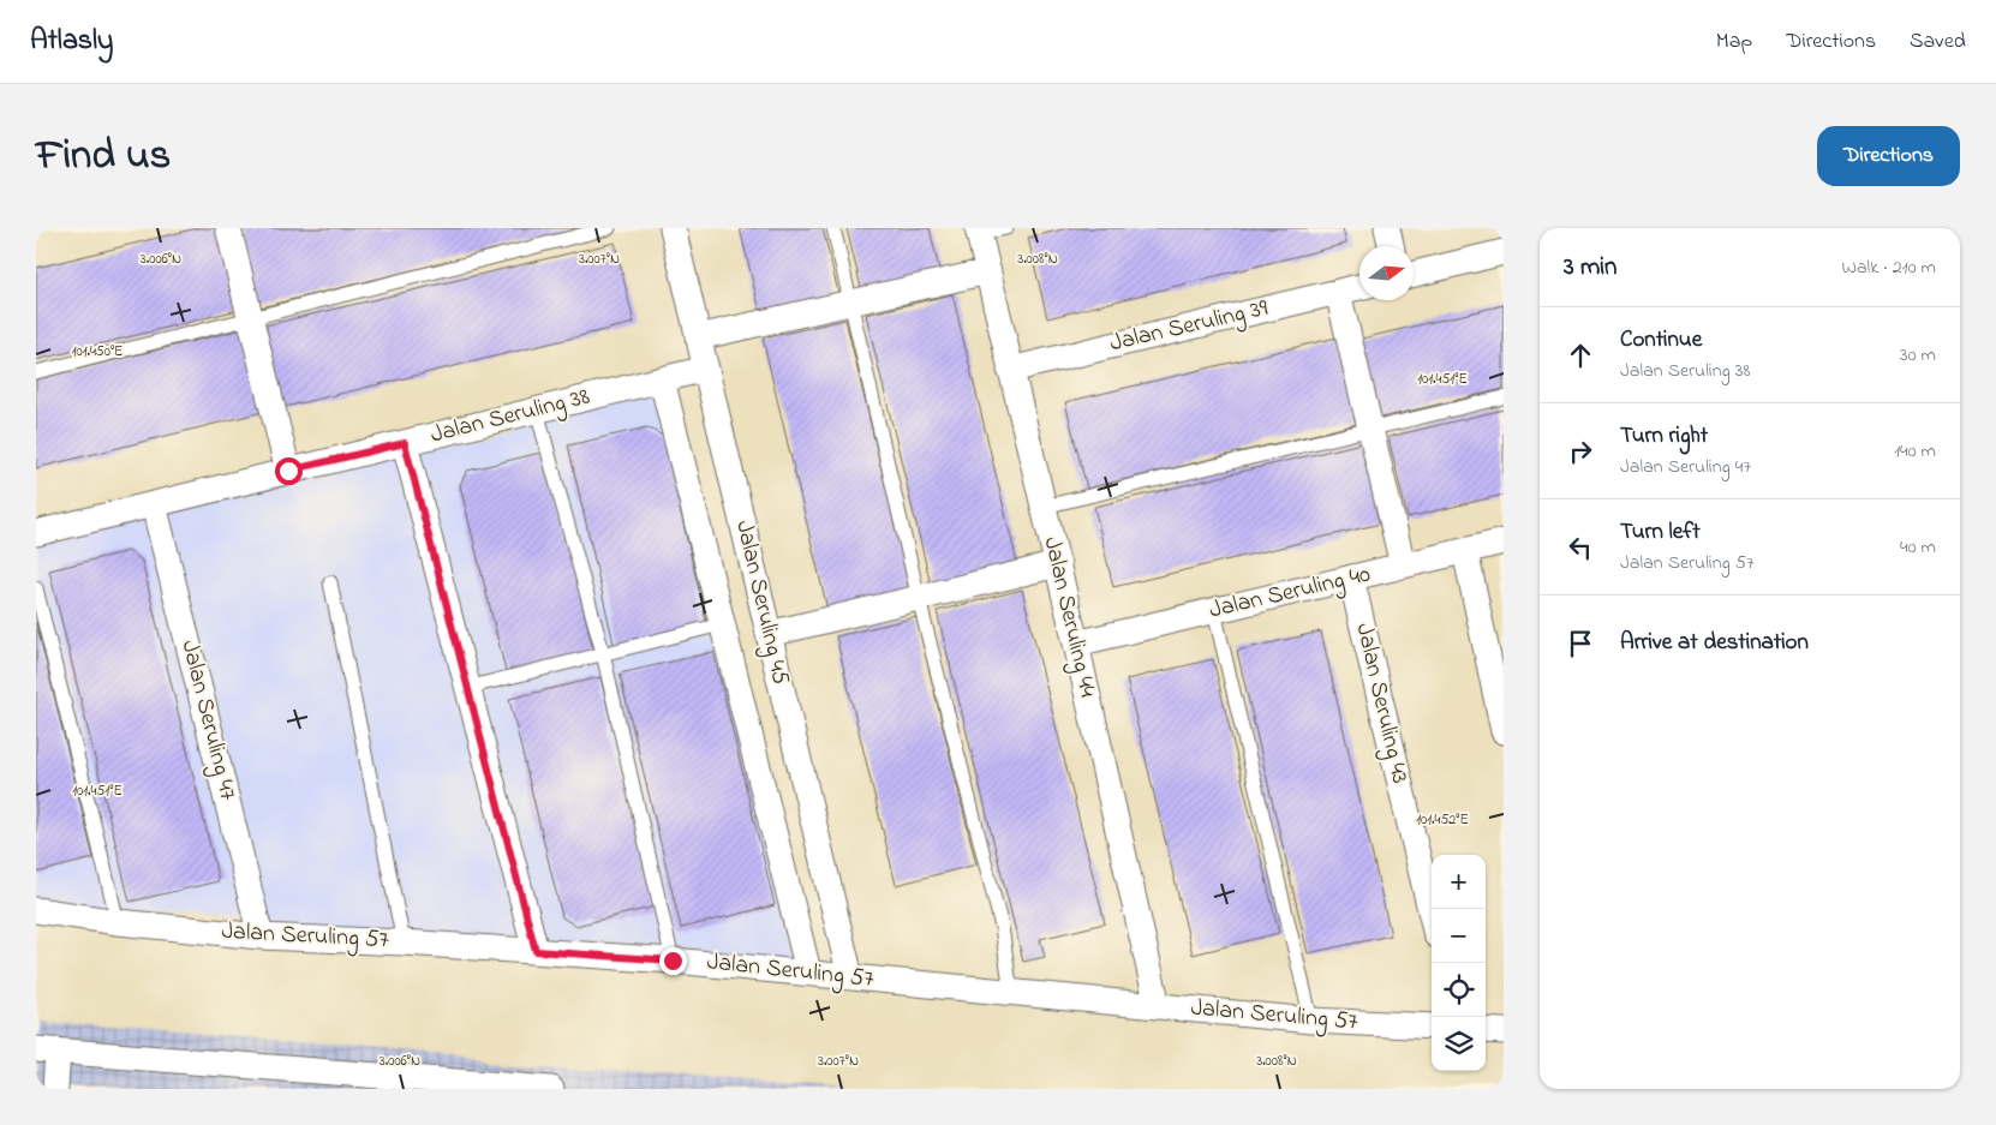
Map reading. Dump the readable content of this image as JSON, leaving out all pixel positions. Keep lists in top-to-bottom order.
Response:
{
  "streets": {
    "street": [
      "Jalan Seruling 39",
      "Jalan Seruling 38",
      "Jalan Seruling 40",
      "Jalan Seruling 45",
      "Jalan Seruling 44",
      "Jalan Seruling 43",
      "Jalan Seruling 47",
      "Jalan Seruling 57"
    ]
  },
  "crossings": [
    ["Jalan Seruling 39", "Jalan Seruling 44"],
    ["Jalan Seruling 38", "Jalan Seruling 45"],
    ["Jalan Seruling 38", "Jalan Seruling 47"],
    ["Jalan Seruling 40", "Jalan Seruling 44"],
    ["Jalan Seruling 40", "Jalan Seruling 43"],
    ["Jalan Seruling 45", "Jalan Seruling 57"],
    ["Jalan Seruling 44", "Jalan Seruling 57"],
    ["Jalan Seruling 47", "Jalan Seruling 57"]
  ],
  "north": "right",
  "page": {
    "header": "Atlasly",
    "nav": ["Map", "Directions", "Saved"],
    "title": "Find us",
    "buttons": "Directions",
    "heading": ["3 min", "Walk · 210 m"],
    "list": [
      ["Continue", "Jalan Seruling 38", "30 m"],
      ["Turn right", "Jalan Seruling 47", "140 m"],
      ["Turn left", "Jalan Seruling 57", "40 m"],
      "Arrive at destination"
    ],
    "map_buttons": ["+", "−"]
  },
  "coordinates": [
    "3.006°N",
    "3.007°N",
    "3.008°N",
    "101.450°E",
    "101.451°E",
    "101.452°E"
  ]
}
